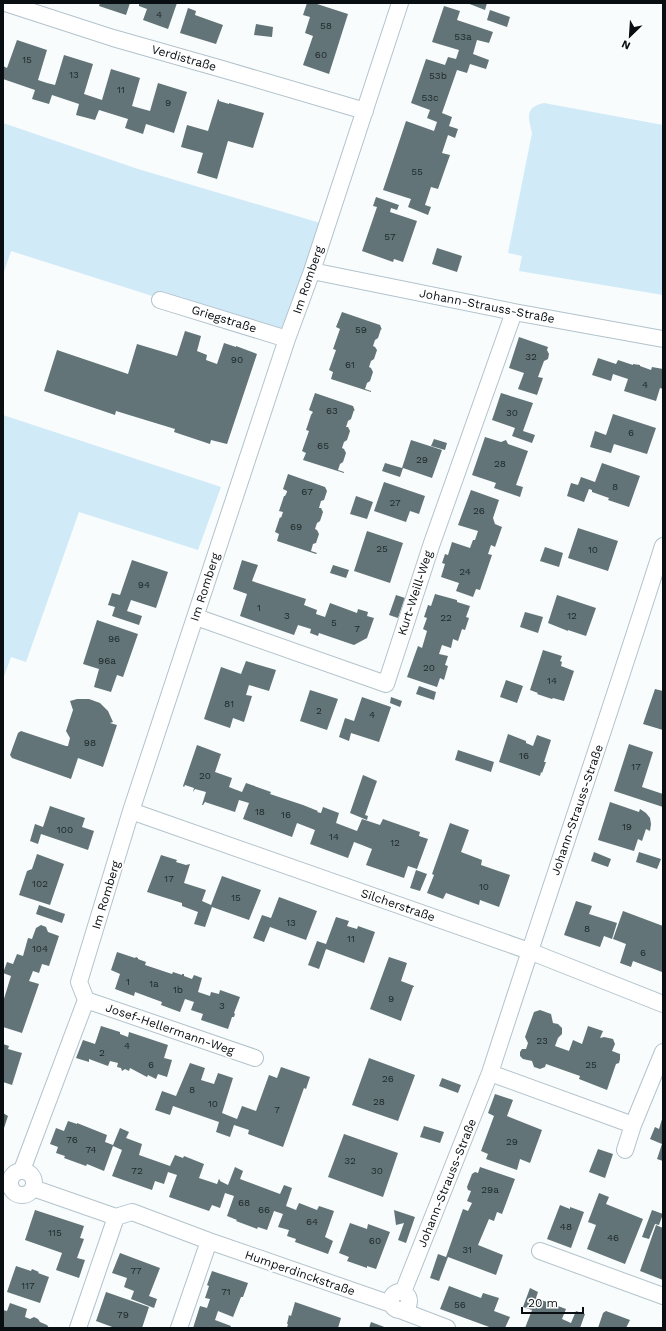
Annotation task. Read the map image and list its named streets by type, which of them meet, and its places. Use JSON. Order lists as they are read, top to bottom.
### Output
{
  "streets": {
    "street": [
      "Verdistraße",
      "Im Romberg",
      "Johann-Strauss-Straße",
      "Griegstraße",
      "Kurt-Weill-Weg",
      "Silcherstraße",
      "Josef-Hellermann-Weg",
      "Humperdinckstraße"
    ]
  },
  "crossings": [
    ["Verdistraße", "Im Romberg"],
    ["Im Romberg", "Johann-Strauss-Straße"],
    ["Im Romberg", "Griegstraße"],
    ["Im Romberg", "Kurt-Weill-Weg"],
    ["Im Romberg", "Silcherstraße"],
    ["Im Romberg", "Josef-Hellermann-Weg"],
    ["Johann-Strauss-Straße", "Kurt-Weill-Weg"],
    ["Johann-Strauss-Straße", "Silcherstraße"],
    ["Johann-Strauss-Straße", "Humperdinckstraße"]
  ],
  "house_numbers": [
    "4",
    "58",
    "53a",
    "60",
    "15",
    "13",
    "53b",
    "11",
    "53c",
    "9",
    "55",
    "57",
    "59",
    "32",
    "90",
    "61",
    "4",
    "63",
    "30",
    "6",
    "65",
    "29",
    "28",
    "8",
    "67",
    "27",
    "26",
    "69",
    "25",
    "10",
    "24",
    "94",
    "1",
    "3",
    "12",
    "22",
    "5",
    "7",
    "96",
    "96a",
    "20",
    "14",
    "81",
    "2",
    "4",
    "98",
    "16",
    "17",
    "20",
    "18",
    "16",
    "19",
    "100",
    "14",
    "12",
    "17",
    "102",
    "10",
    "15",
    "13",
    "8",
    "11",
    "104",
    "6",
    "1",
    "1a",
    "1b",
    "9",
    "3",
    "23",
    "4",
    "2",
    "6",
    "25",
    "26",
    "8",
    "28",
    "10",
    "7",
    "76",
    "29",
    "74",
    "32",
    "72",
    "30",
    "29a",
    "68",
    "66",
    "64",
    "48",
    "115",
    "46",
    "60",
    "31",
    "77",
    "117",
    "71",
    "56",
    "79"
  ],
  "scale_bar": "20 m",
  "north": "bottom left"
}
